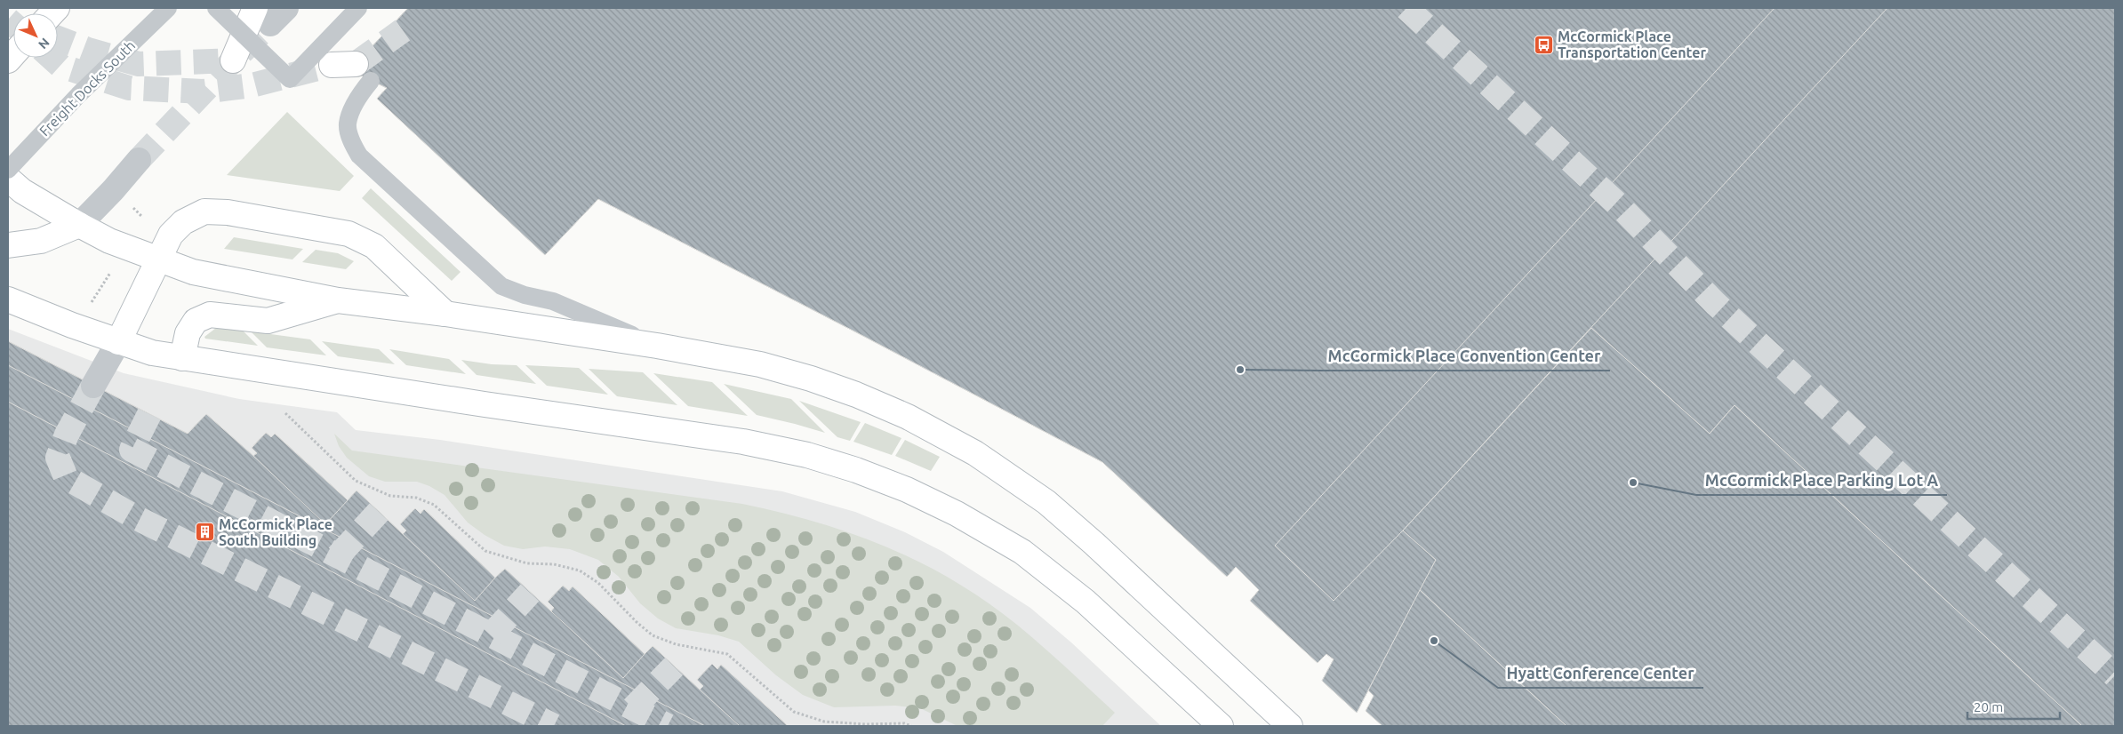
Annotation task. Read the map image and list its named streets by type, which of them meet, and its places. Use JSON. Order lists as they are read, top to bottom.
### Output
{
  "streets": {
    "lane": ["Freight Docks South"]
  },
  "places": {
    "bus stop": ["McCormick Place Transportation Center"],
    "other": ["McCormick Place Convention Center", "McCormick Place Parking Lot A", "Hyatt Conference Center"],
    "building": ["McCormick Place South Building"]
  },
  "scale_bar": "20 m",
  "north": "bottom right"
}
